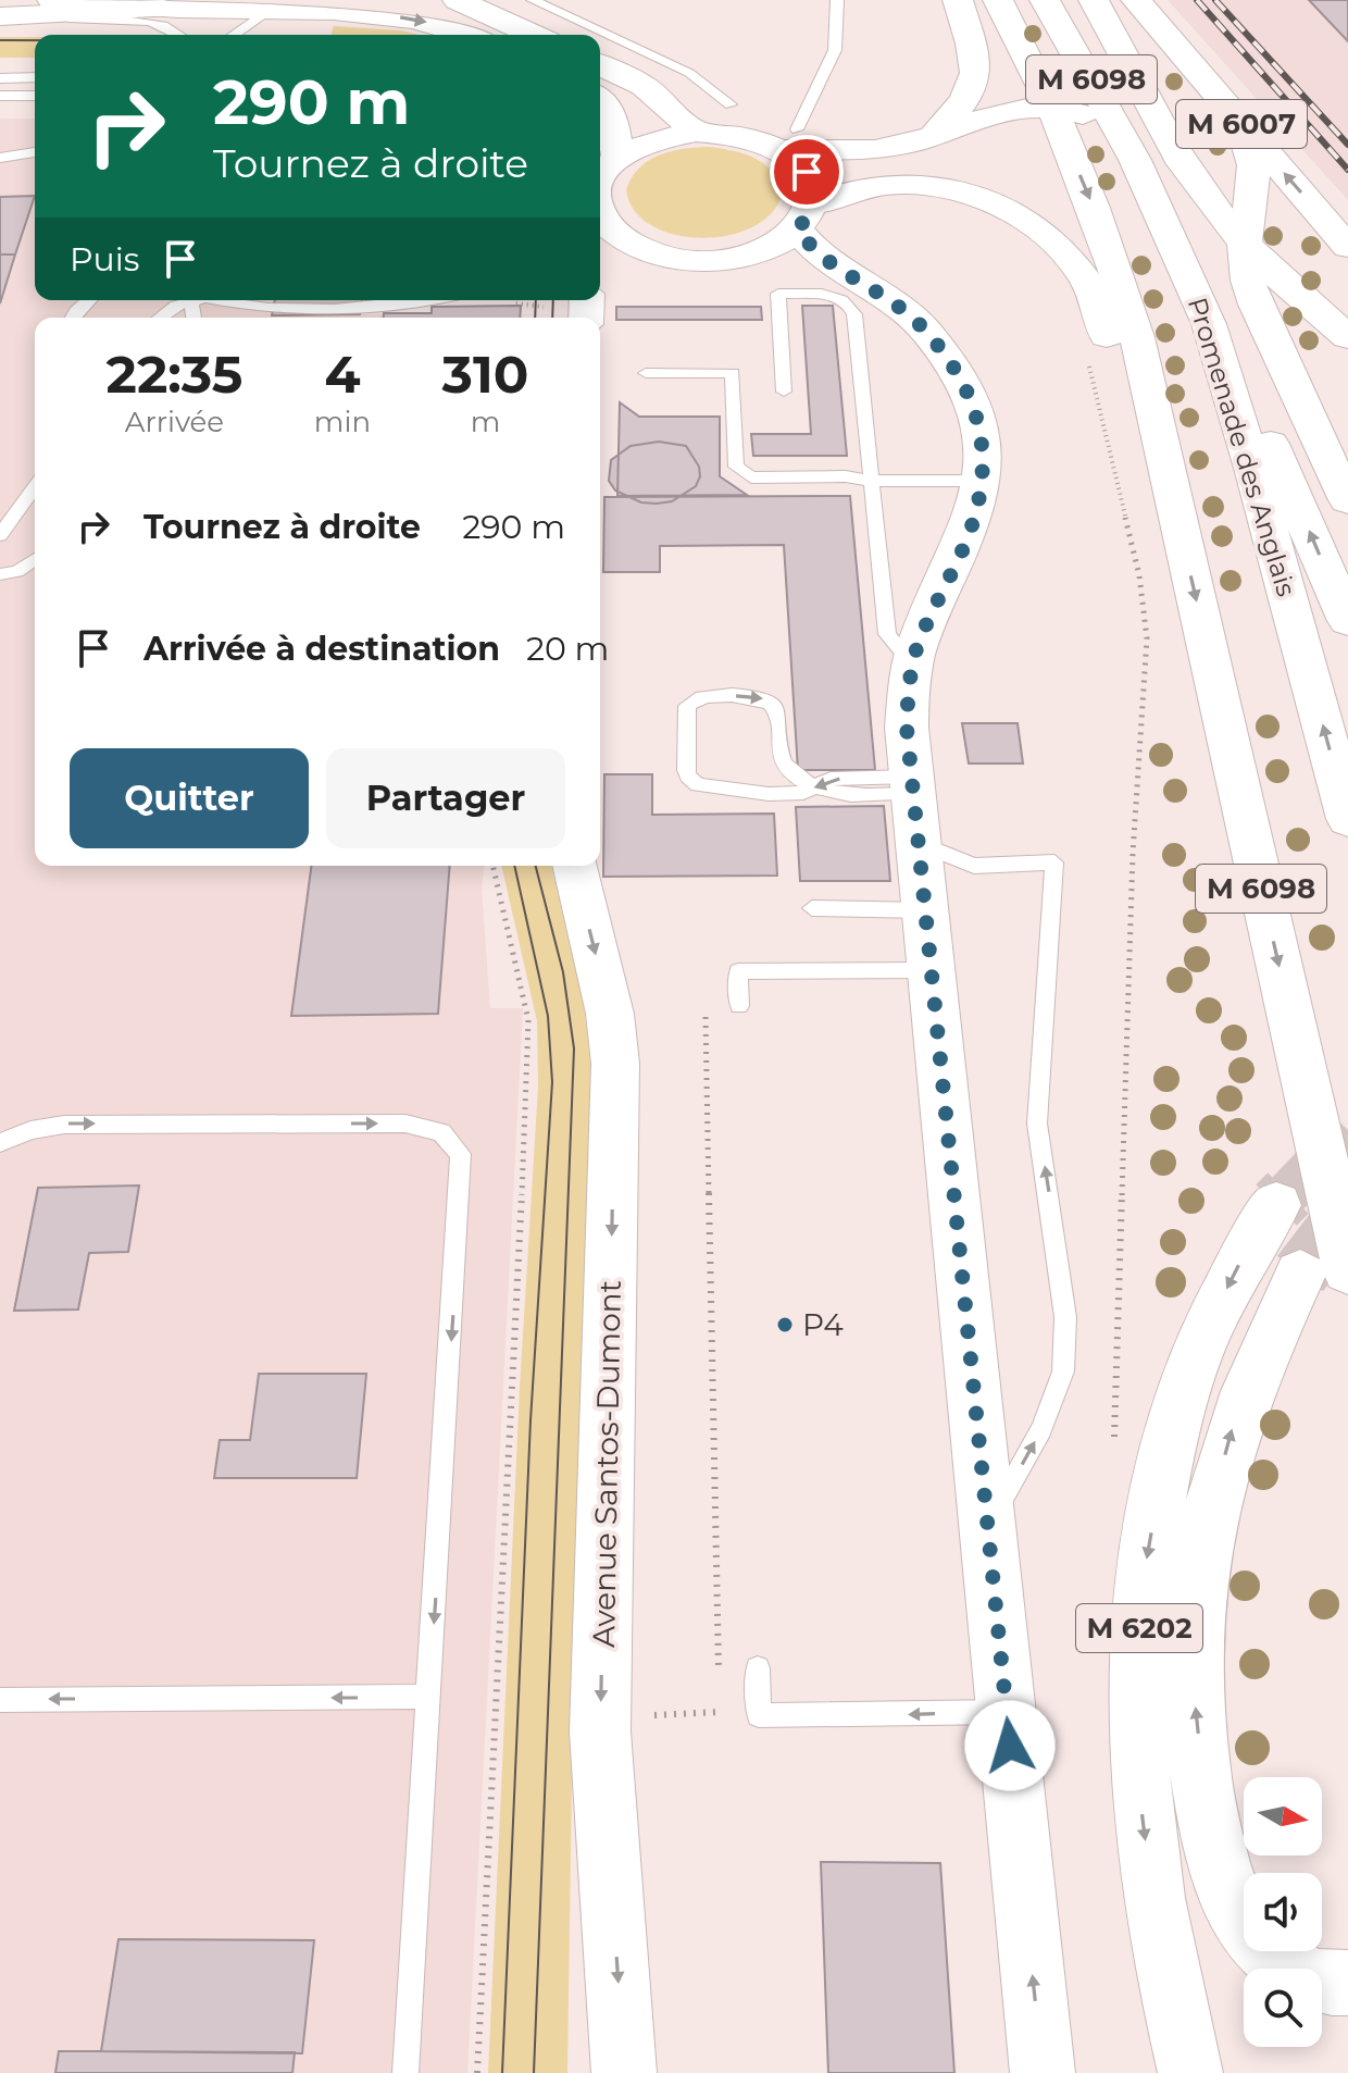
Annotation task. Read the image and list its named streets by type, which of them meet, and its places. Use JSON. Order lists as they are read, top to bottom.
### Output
{
  "streets": {
    "main road": [
      "M 6098",
      "M 6007",
      "Promenade des Anglais",
      "Avenue Santos-Dumont",
      "M 6202"
    ]
  },
  "crossings": [
    ["M 6098", "M 6202"]
  ],
  "places": ["P4"],
  "north": "right",
  "page": {
    "turn": ["290 m", "Tournez à droite"],
    "then": "Puis",
    "eta": [
      "22:35",
      "Arrivée",
      "4",
      "min",
      "310",
      "m"
    ],
    "list": [
      {
        "name": "Tournez à droite",
        "value": "290 m"
      },
      {
        "name": "Arrivée à destination",
        "value": "20 m"
      }
    ],
    "buttons": ["Quitter", "Partager"]
  }
}
